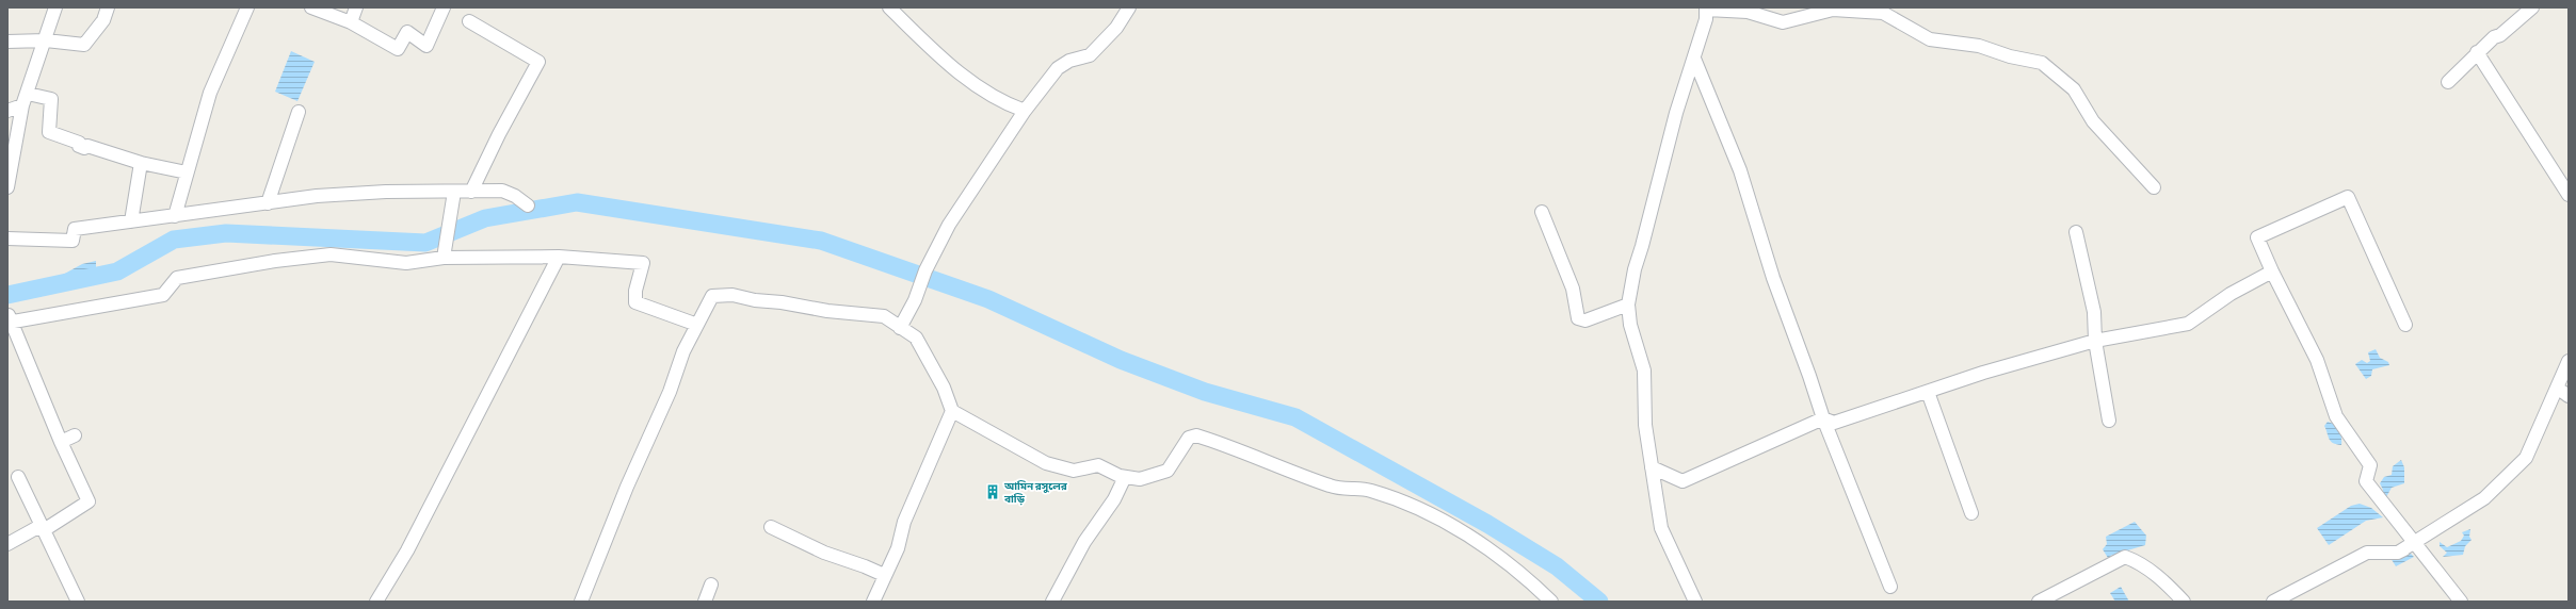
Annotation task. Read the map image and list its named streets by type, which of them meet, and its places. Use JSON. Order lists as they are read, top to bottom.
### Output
{
  "places": {
    "building": ["আমিন রসুলের বাড়ি"]
  }
}
